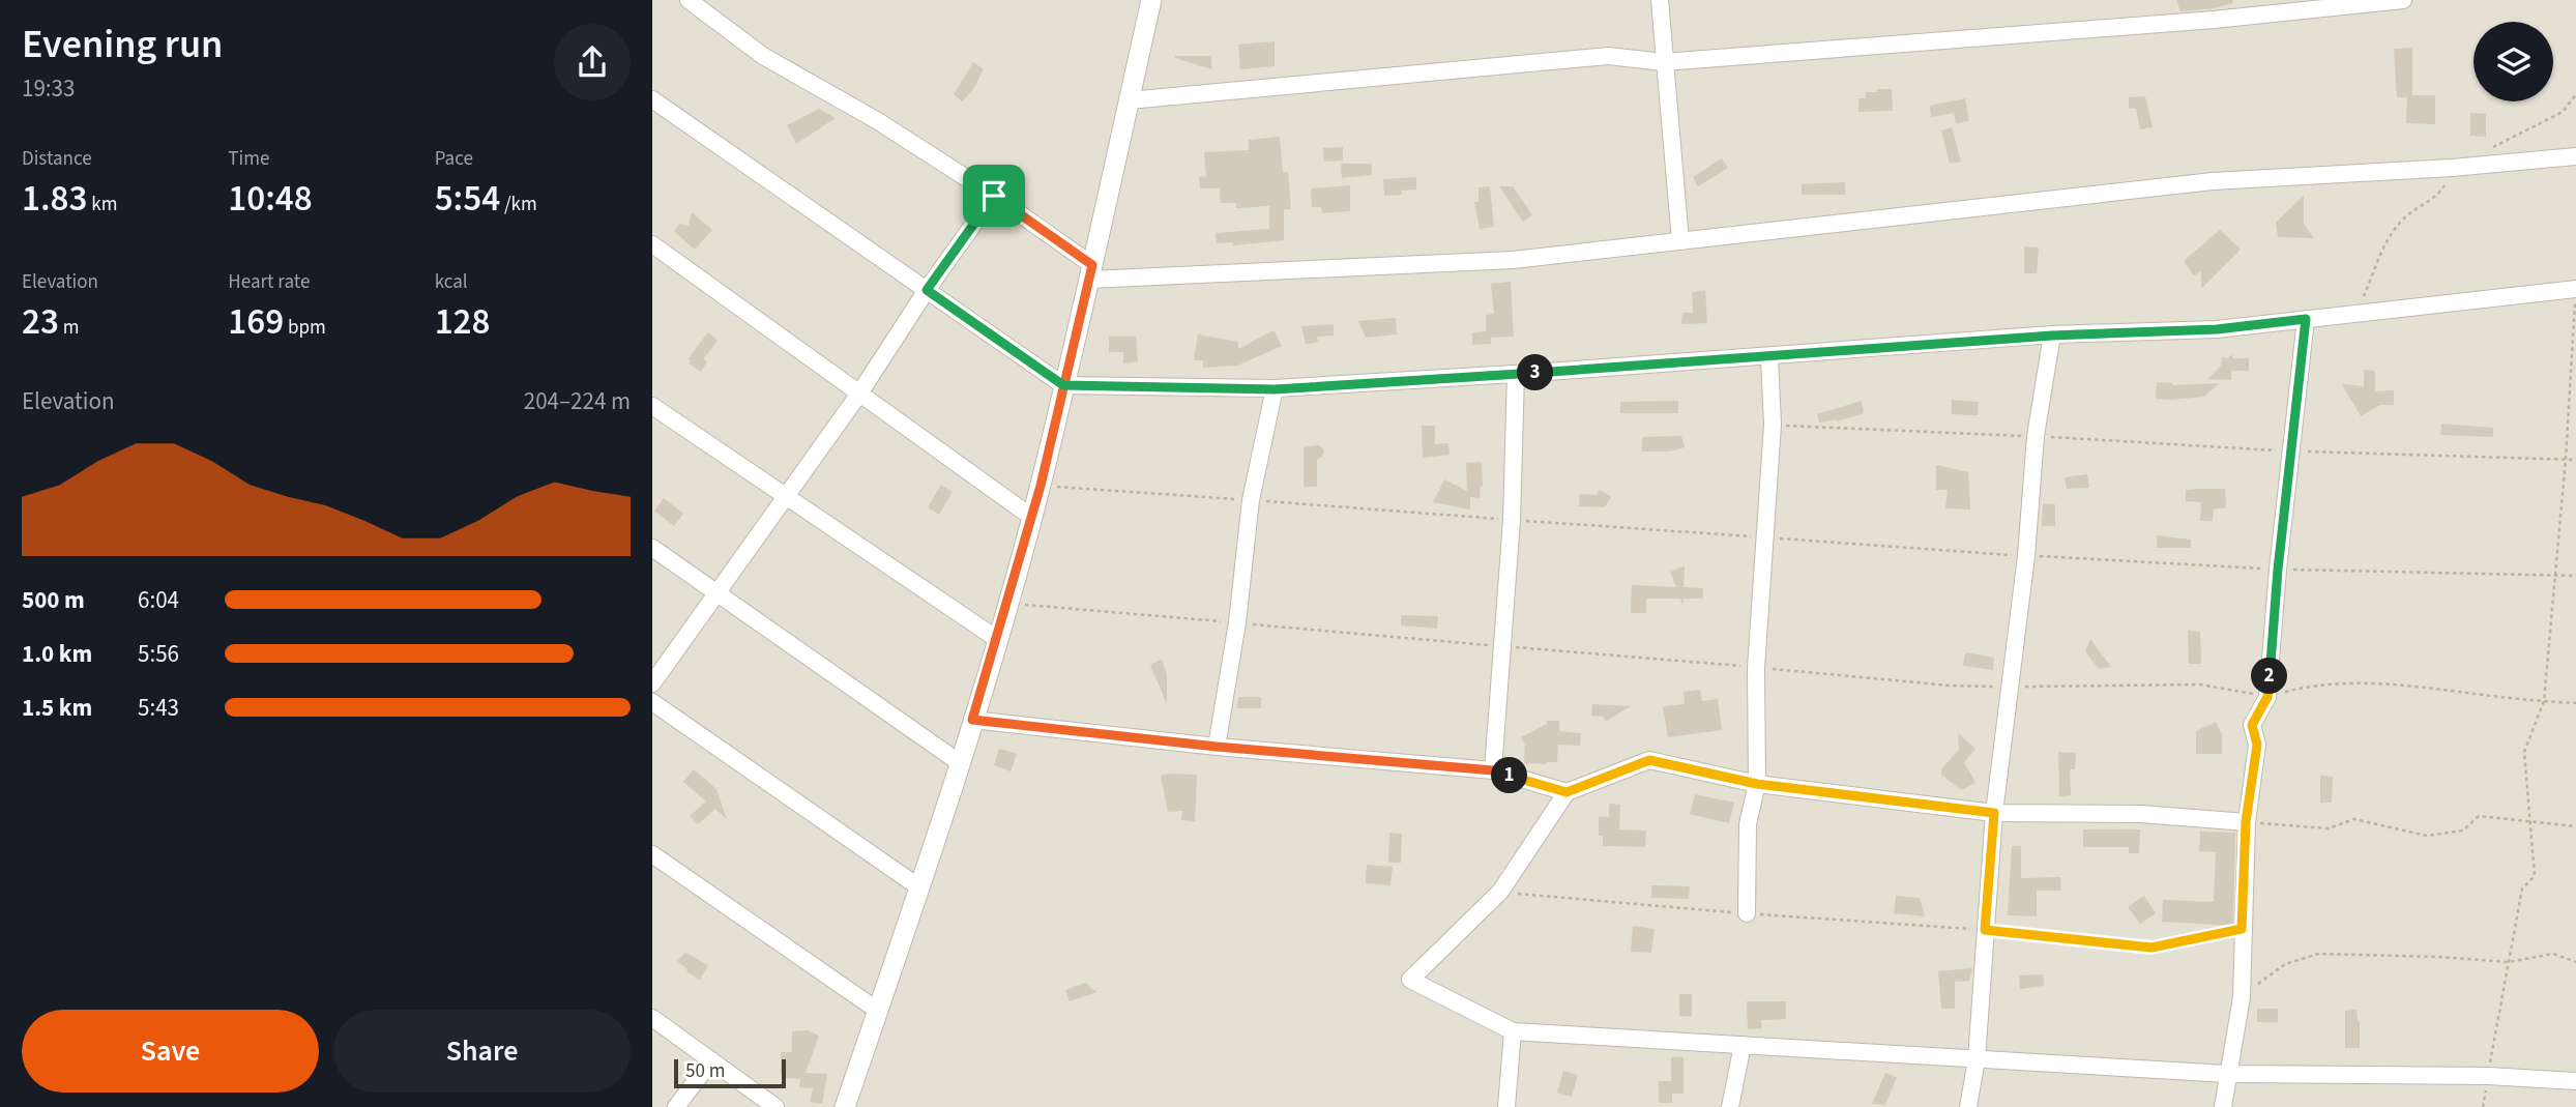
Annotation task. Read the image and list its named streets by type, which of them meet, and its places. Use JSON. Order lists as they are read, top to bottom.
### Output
{
  "scale_bar": "50 m",
  "page": {
    "heading": ["Evening run", "19:33"],
    "stats": [
      ["Distance", "1.83 km"],
      ["Time", "10:48"],
      ["Pace", "5:54 /km"],
      ["Elevation", "23 m"],
      ["Heart rate", "169 bpm"],
      ["kcal", "128"]
    ],
    "pins": ["3", "2", "1"],
    "chart": ["Elevation", "204–224 m"],
    "list": [
      {
        "name": "500 m",
        "note": "6:04"
      },
      {
        "name": "1.0 km",
        "note": "5:56"
      },
      {
        "name": "1.5 km",
        "note": "5:43"
      }
    ],
    "buttons": ["Save", "Share"],
    "scale": "50 m"
  }
}
